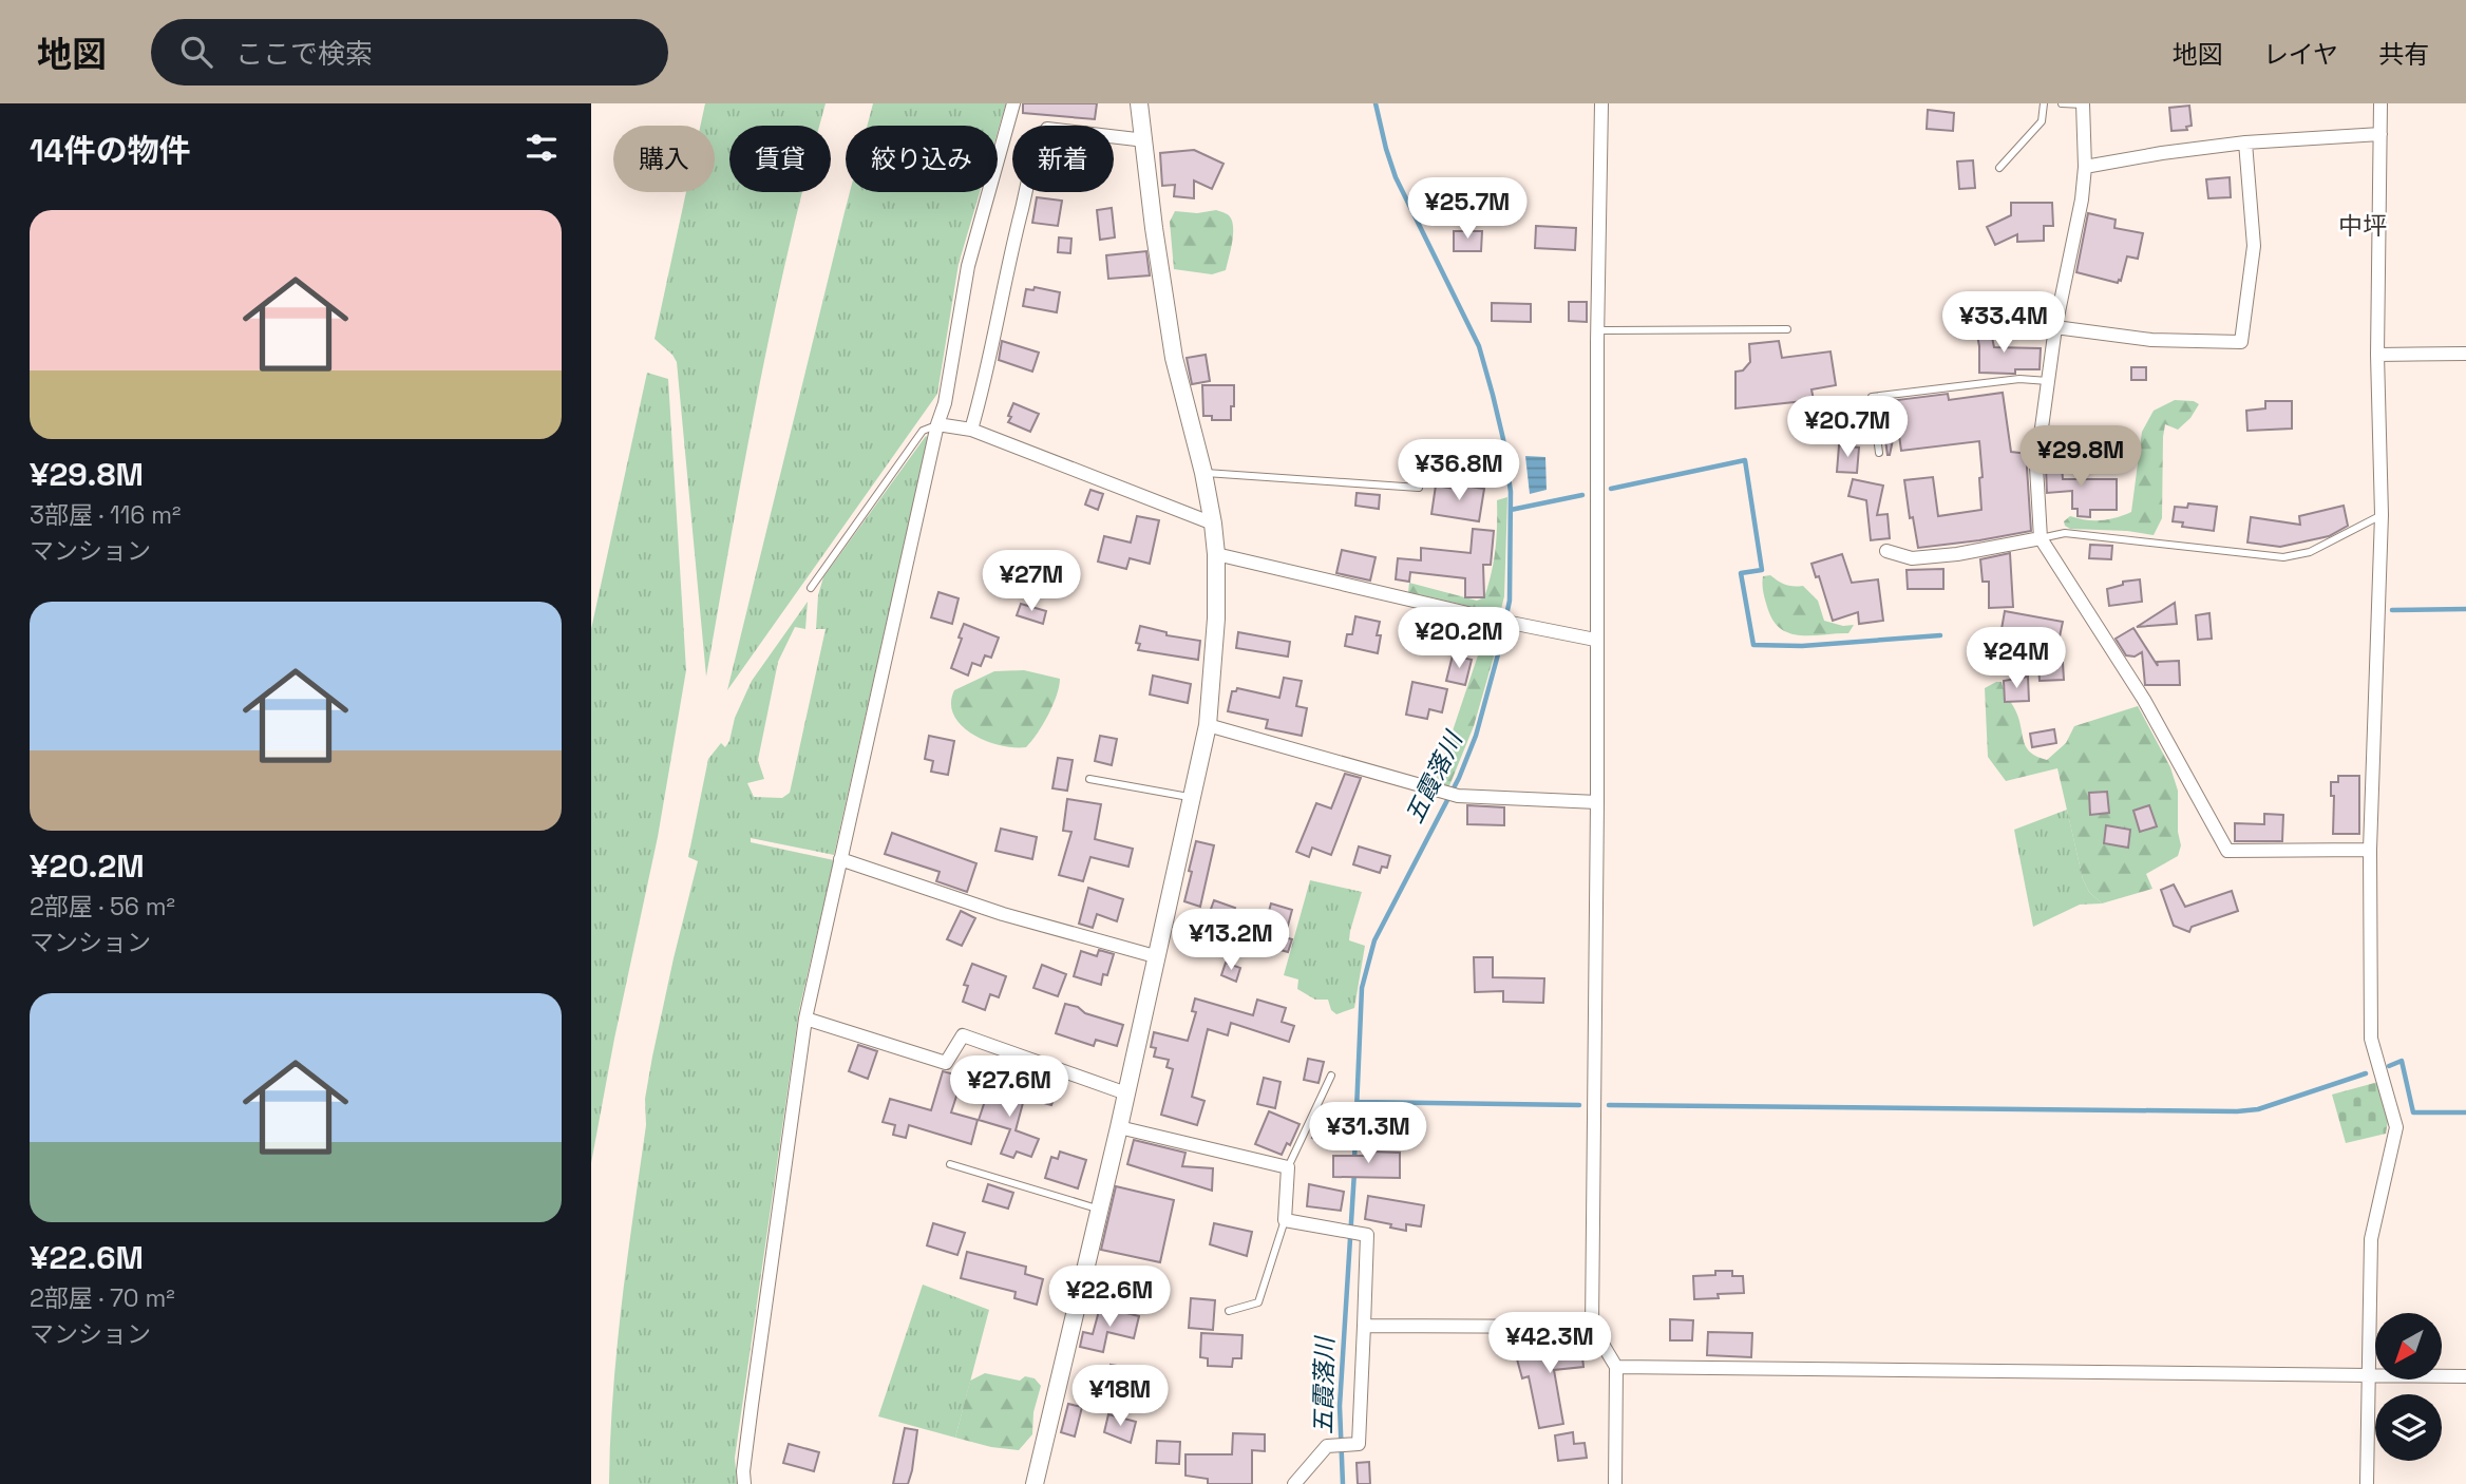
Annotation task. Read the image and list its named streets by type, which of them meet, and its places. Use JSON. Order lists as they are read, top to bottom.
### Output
{
  "districts": ["中坪"],
  "water": ["五霞落川"],
  "north": "bottom left",
  "page": {
    "header": "地図",
    "search": "ここで検索",
    "nav": ["地図", "レイヤ", "共有"],
    "heading": "14件の物件",
    "chip": [
      "購入",
      "賃貸",
      "絞り込み",
      "新着"
    ],
    "price": [
      "¥25.7M",
      "¥33.4M",
      "¥20.7M",
      "¥29.8M",
      "¥36.8M",
      "¥27M",
      "¥20.2M",
      "¥24M",
      "¥13.2M",
      "¥27.6M",
      "¥31.3M",
      "¥22.6M",
      "¥42.3M",
      "¥18M"
    ],
    "list": [
      {
        "name": "¥29.8M",
        "note": "3部屋 · 116 m² · マンション"
      },
      {
        "name": "¥20.2M",
        "note": "2部屋 · 56 m² · マンション"
      },
      {
        "name": "¥22.6M",
        "note": "2部屋 · 70 m² · マンション"
      }
    ]
  }
}
